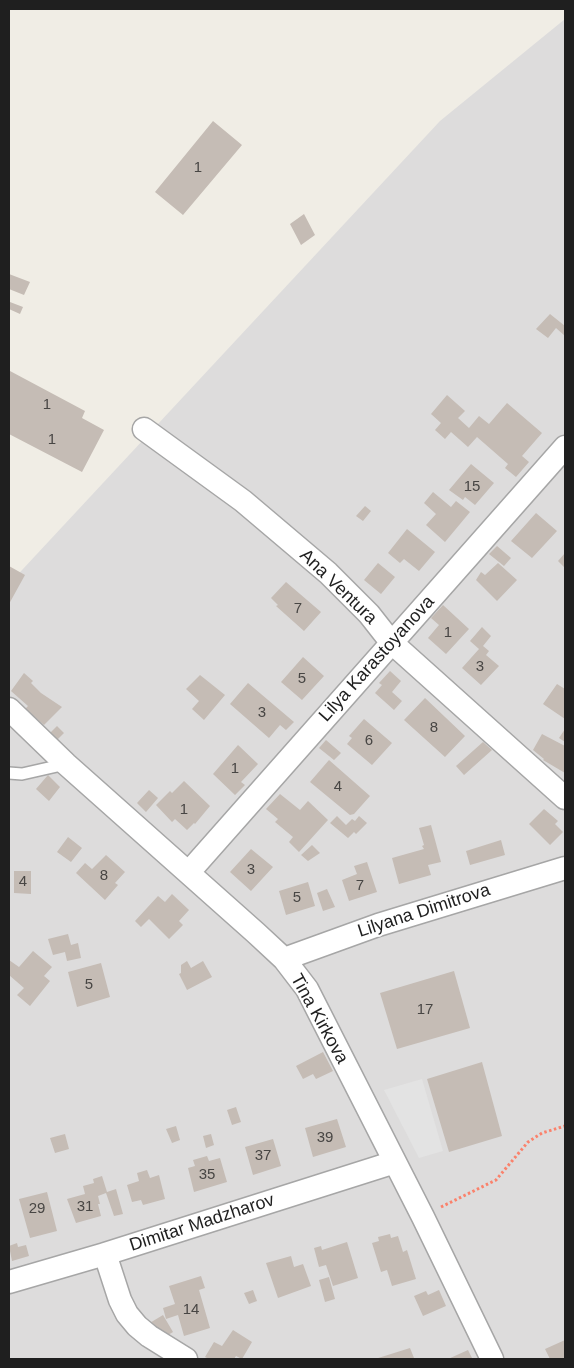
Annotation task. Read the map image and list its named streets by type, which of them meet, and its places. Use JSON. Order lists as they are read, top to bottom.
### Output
{
  "streets": {
    "street": [
      "Ana Ventura",
      "Lilya Karastoyanova",
      "Lilyana Dimitrova",
      "Tina Kirkova",
      "Dimitar Madzharov"
    ]
  },
  "crossings": [
    ["Ana Ventura", "Lilya Karastoyanova"],
    ["Lilya Karastoyanova", "Tina Kirkova"],
    ["Lilyana Dimitrova", "Tina Kirkova"],
    ["Tina Kirkova", "Dimitar Madzharov"]
  ],
  "house_numbers": [
    "1",
    "1",
    "1",
    "15",
    "7",
    "1",
    "3",
    "5",
    "3",
    "8",
    "6",
    "1",
    "4",
    "1",
    "3",
    "8",
    "4",
    "7",
    "5",
    "5",
    "17",
    "39",
    "37",
    "35",
    "31",
    "29",
    "14"
  ]
}
